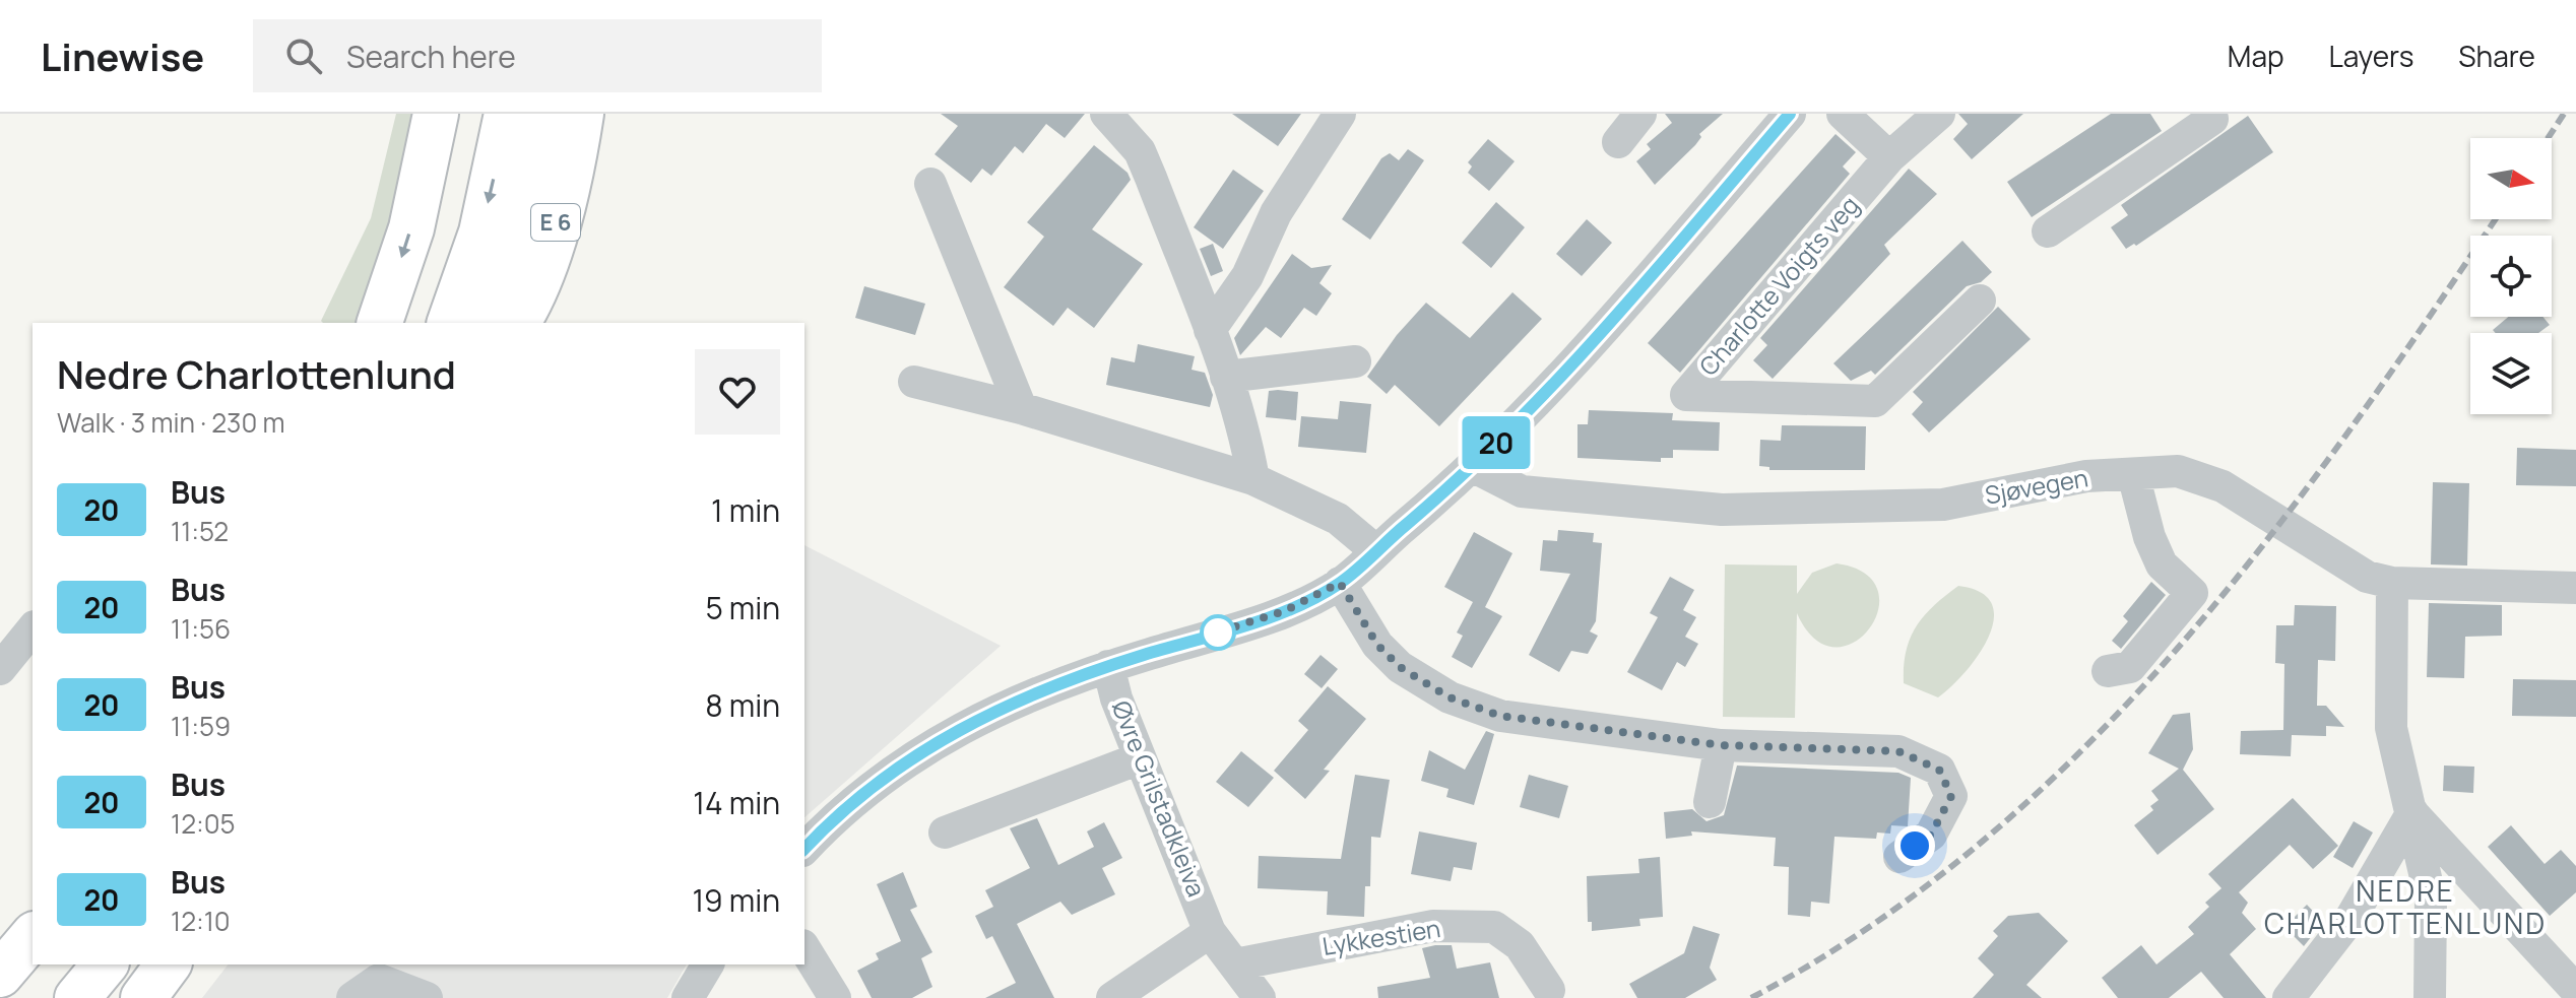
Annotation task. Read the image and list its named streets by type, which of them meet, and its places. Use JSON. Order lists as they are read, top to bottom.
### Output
{
  "streets": {
    "highway": ["E 6"],
    "street": [
      "Charlotte Voigts veg",
      "Sjøvegen",
      "Øvre Grilstadkleiva",
      "Lykkestien"
    ]
  },
  "crossings": [
    ["Øvre Grilstadkleiva", "Lykkestien"]
  ],
  "districts": ["NEDRE CHARLOTTENLUND"],
  "lines": ["bus line 20"],
  "north": "right",
  "page": {
    "header": "Linewise",
    "search": "Search here",
    "nav": ["Map", "Layers", "Share"],
    "on_map": "20",
    "heading": ["Nedre Charlottenlund", "Walk · 3 min · 230 m"],
    "list": [
      {
        "mark": "20",
        "name": "Bus",
        "note": "11:52",
        "value": "1 min"
      },
      {
        "mark": "20",
        "name": "Bus",
        "note": "11:56",
        "value": "5 min"
      },
      {
        "mark": "20",
        "name": "Bus",
        "note": "11:59",
        "value": "8 min"
      },
      {
        "mark": "20",
        "name": "Bus",
        "note": "12:05",
        "value": "14 min"
      },
      {
        "mark": "20",
        "name": "Bus",
        "note": "12:10",
        "value": "19 min"
      }
    ]
  }
}
